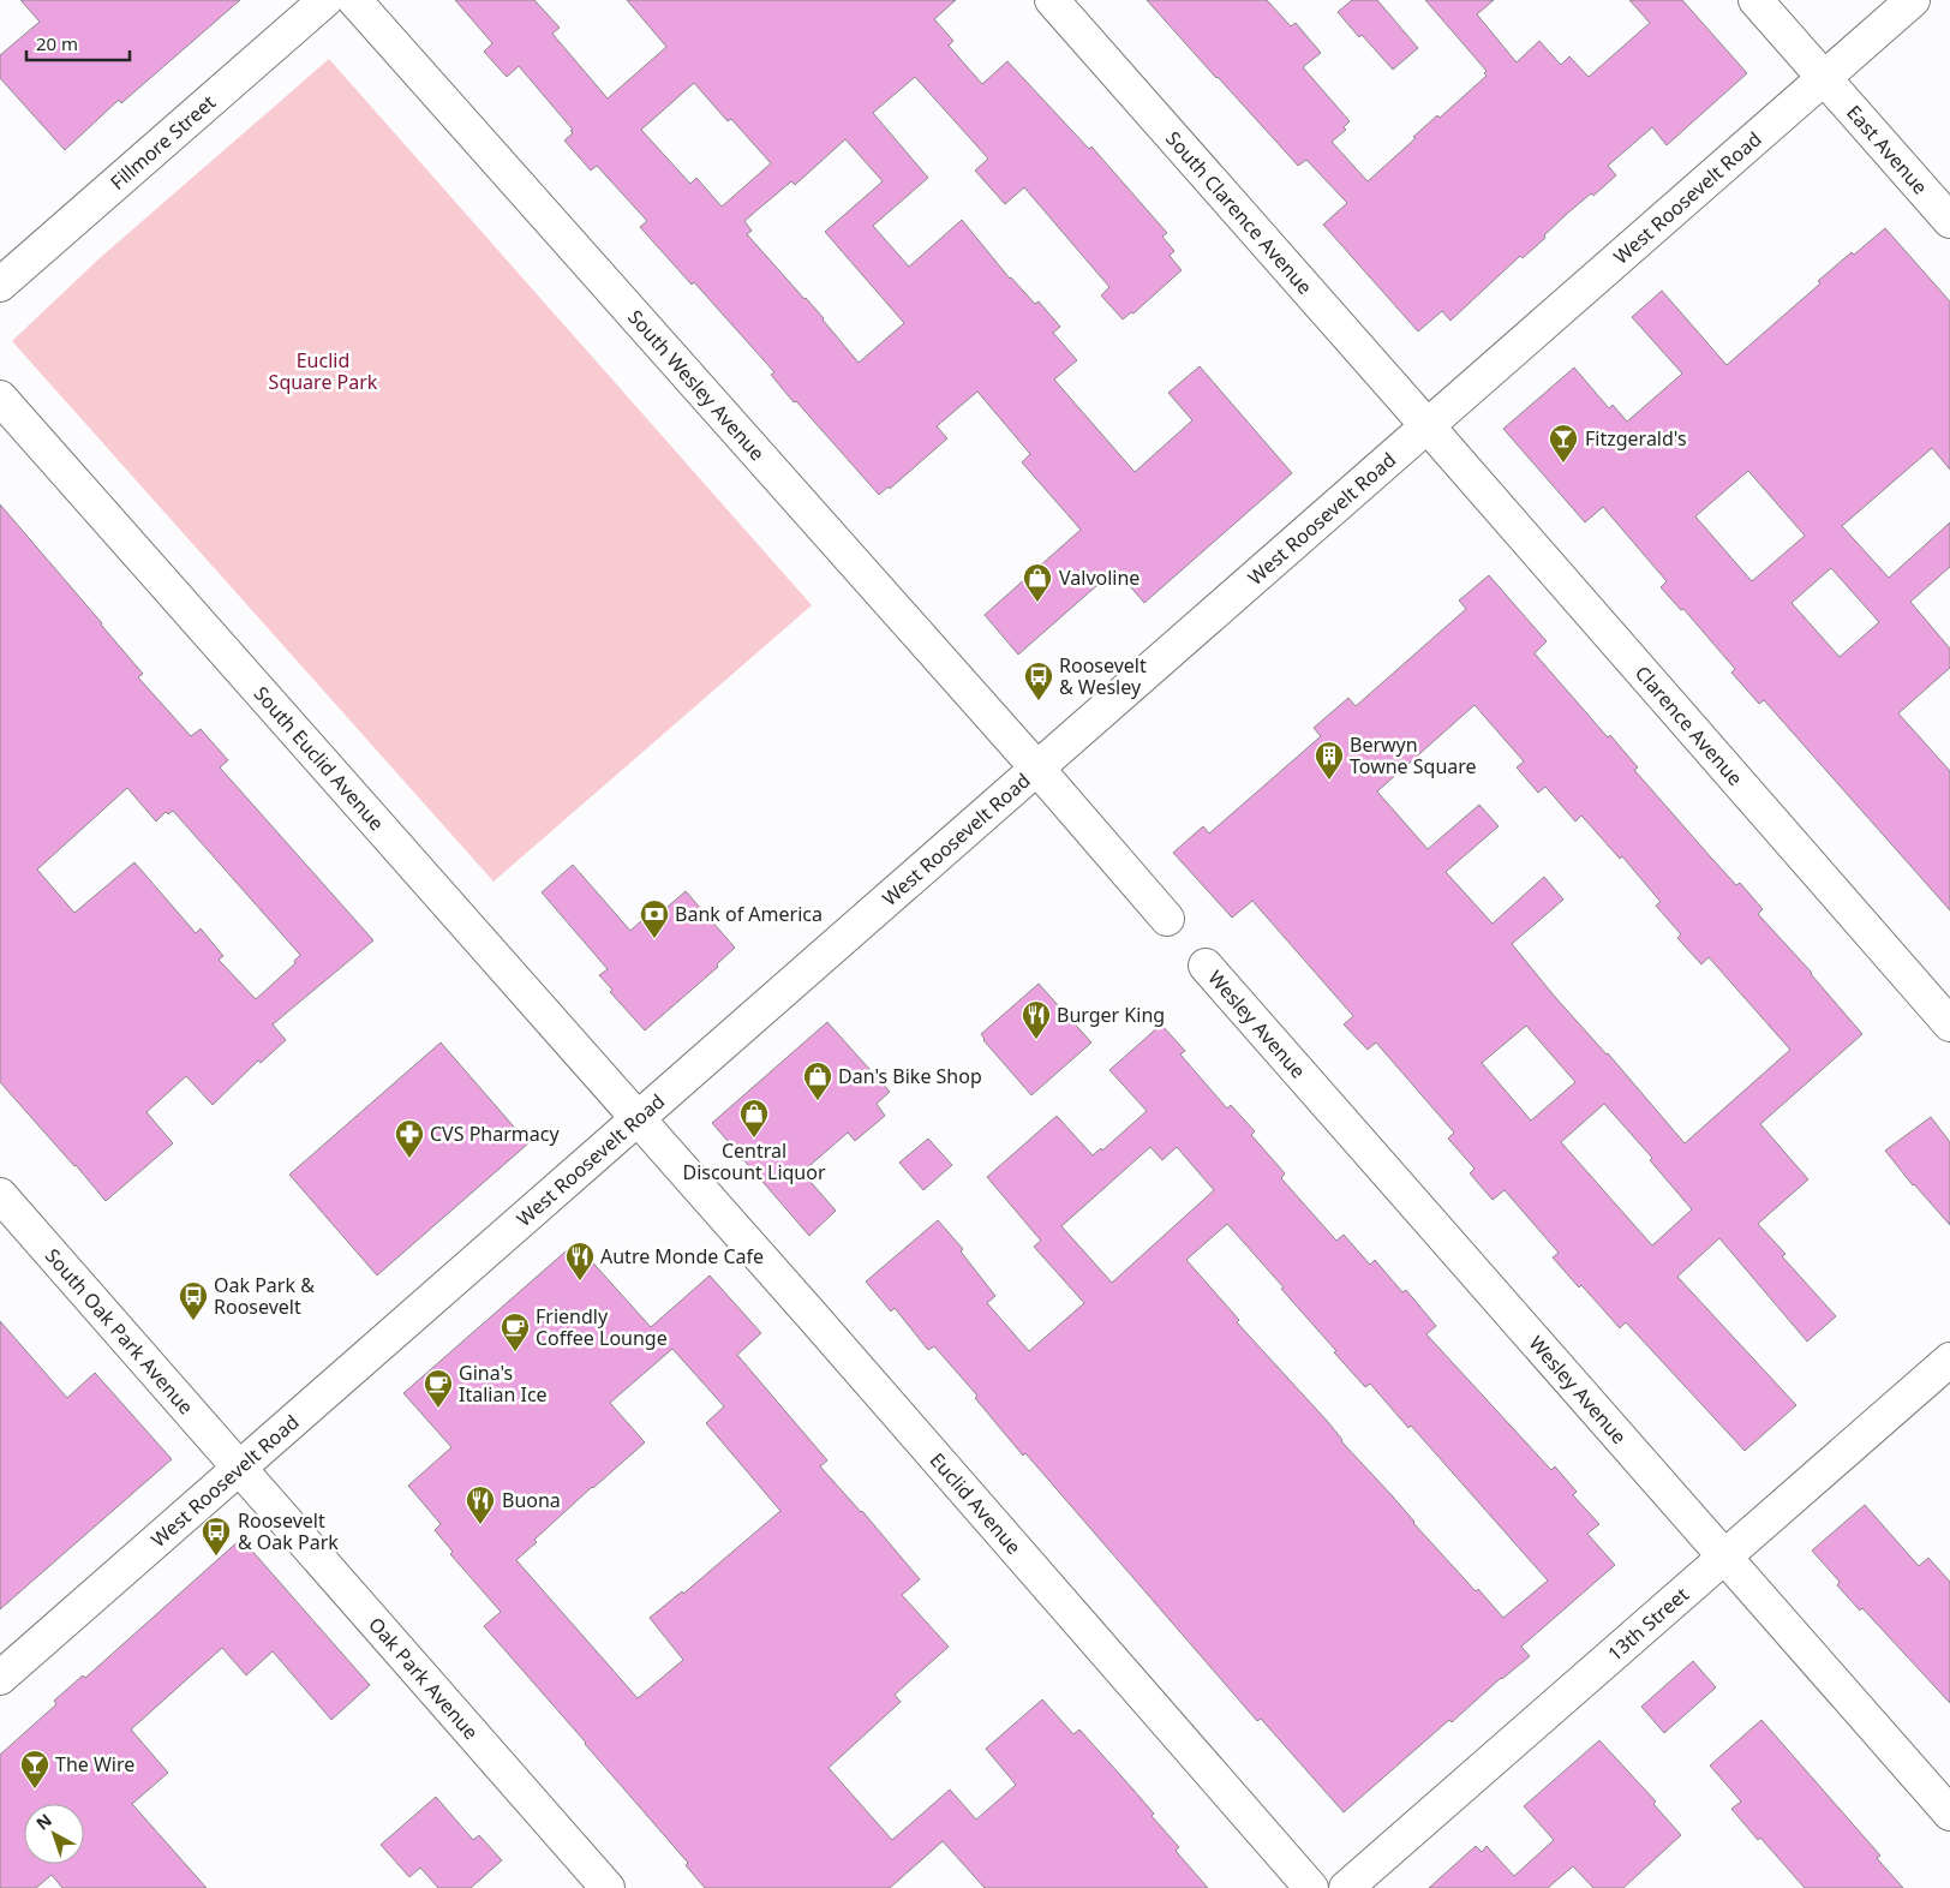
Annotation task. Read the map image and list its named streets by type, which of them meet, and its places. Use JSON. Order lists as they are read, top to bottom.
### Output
{
  "streets": {
    "street": [
      "Fillmore Street",
      "East Avenue",
      "West Roosevelt Road",
      "South Clarence Avenue",
      "South Wesley Avenue",
      "Clarence Avenue",
      "South Euclid Avenue",
      "Wesley Avenue",
      "South Oak Park Avenue",
      "Euclid Avenue",
      "13th Street",
      "Oak Park Avenue"
    ]
  },
  "crossings": [
    ["East Avenue", "West Roosevelt Road"],
    ["West Roosevelt Road", "South Clarence Avenue"],
    ["West Roosevelt Road", "South Wesley Avenue"],
    ["West Roosevelt Road", "Clarence Avenue"],
    ["West Roosevelt Road", "South Euclid Avenue"],
    ["West Roosevelt Road", "South Oak Park Avenue"],
    ["West Roosevelt Road", "Euclid Avenue"],
    ["West Roosevelt Road", "Oak Park Avenue"],
    ["South Clarence Avenue", "Clarence Avenue"],
    ["South Euclid Avenue", "Euclid Avenue"],
    ["Wesley Avenue", "13th Street"],
    ["South Oak Park Avenue", "Oak Park Avenue"]
  ],
  "parks": ["Euclid Square Park"],
  "places": {
    "bar": ["Fitzgerald's", "The Wire"],
    "shop": ["Valvoline", "Dan's Bike Shop", "Central Discount Liquor"],
    "bus stop": ["Roosevelt & Wesley", "Oak Park & Roosevelt", "Roosevelt & Oak Park"],
    "building": ["Berwyn Towne Square"],
    "bank": ["Bank of America"],
    "restaurant": ["Burger King", "Autre Monde Cafe", "Buona"],
    "pharmacy": ["CVS Pharmacy"],
    "cafe": ["Friendly Coffee Lounge", "Gina's Italian Ice"]
  },
  "scale_bar": "20 m",
  "north": "top left"
}
